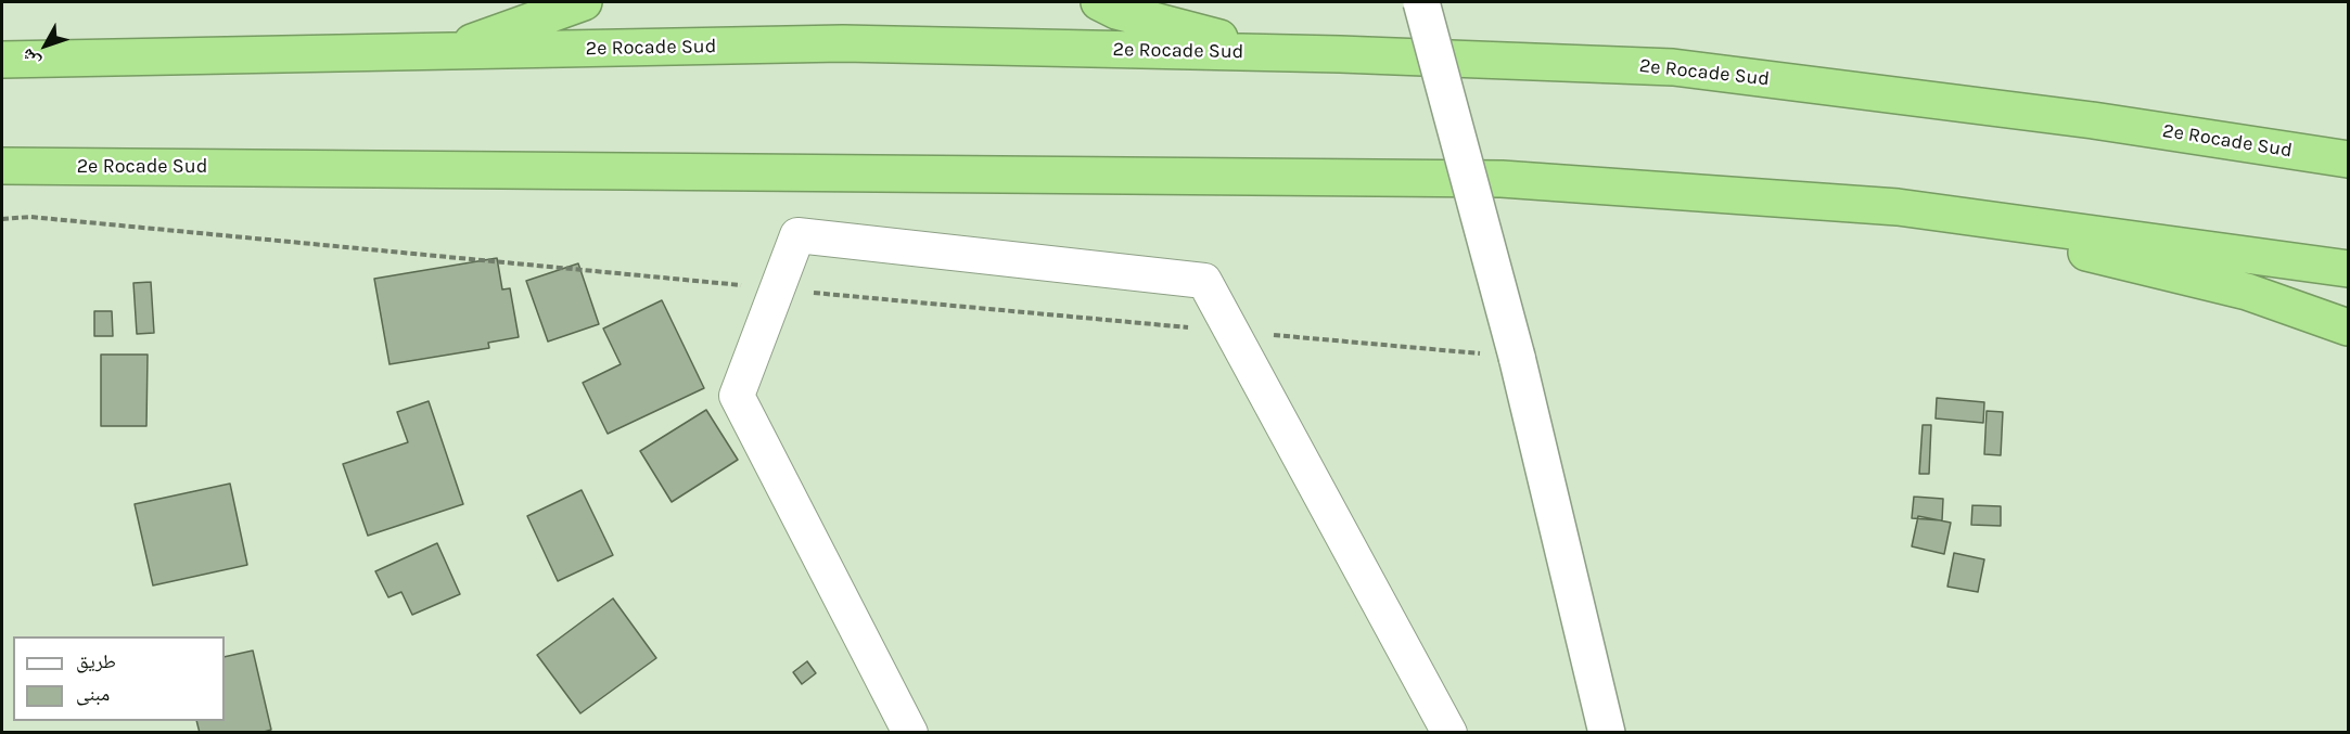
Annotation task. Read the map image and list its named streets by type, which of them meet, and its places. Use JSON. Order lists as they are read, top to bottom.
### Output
{
  "streets": {
    "highway": ["2e Rocade Sud"]
  },
  "legend": ["طريق", "مبنى"],
  "north": "bottom left"
}
